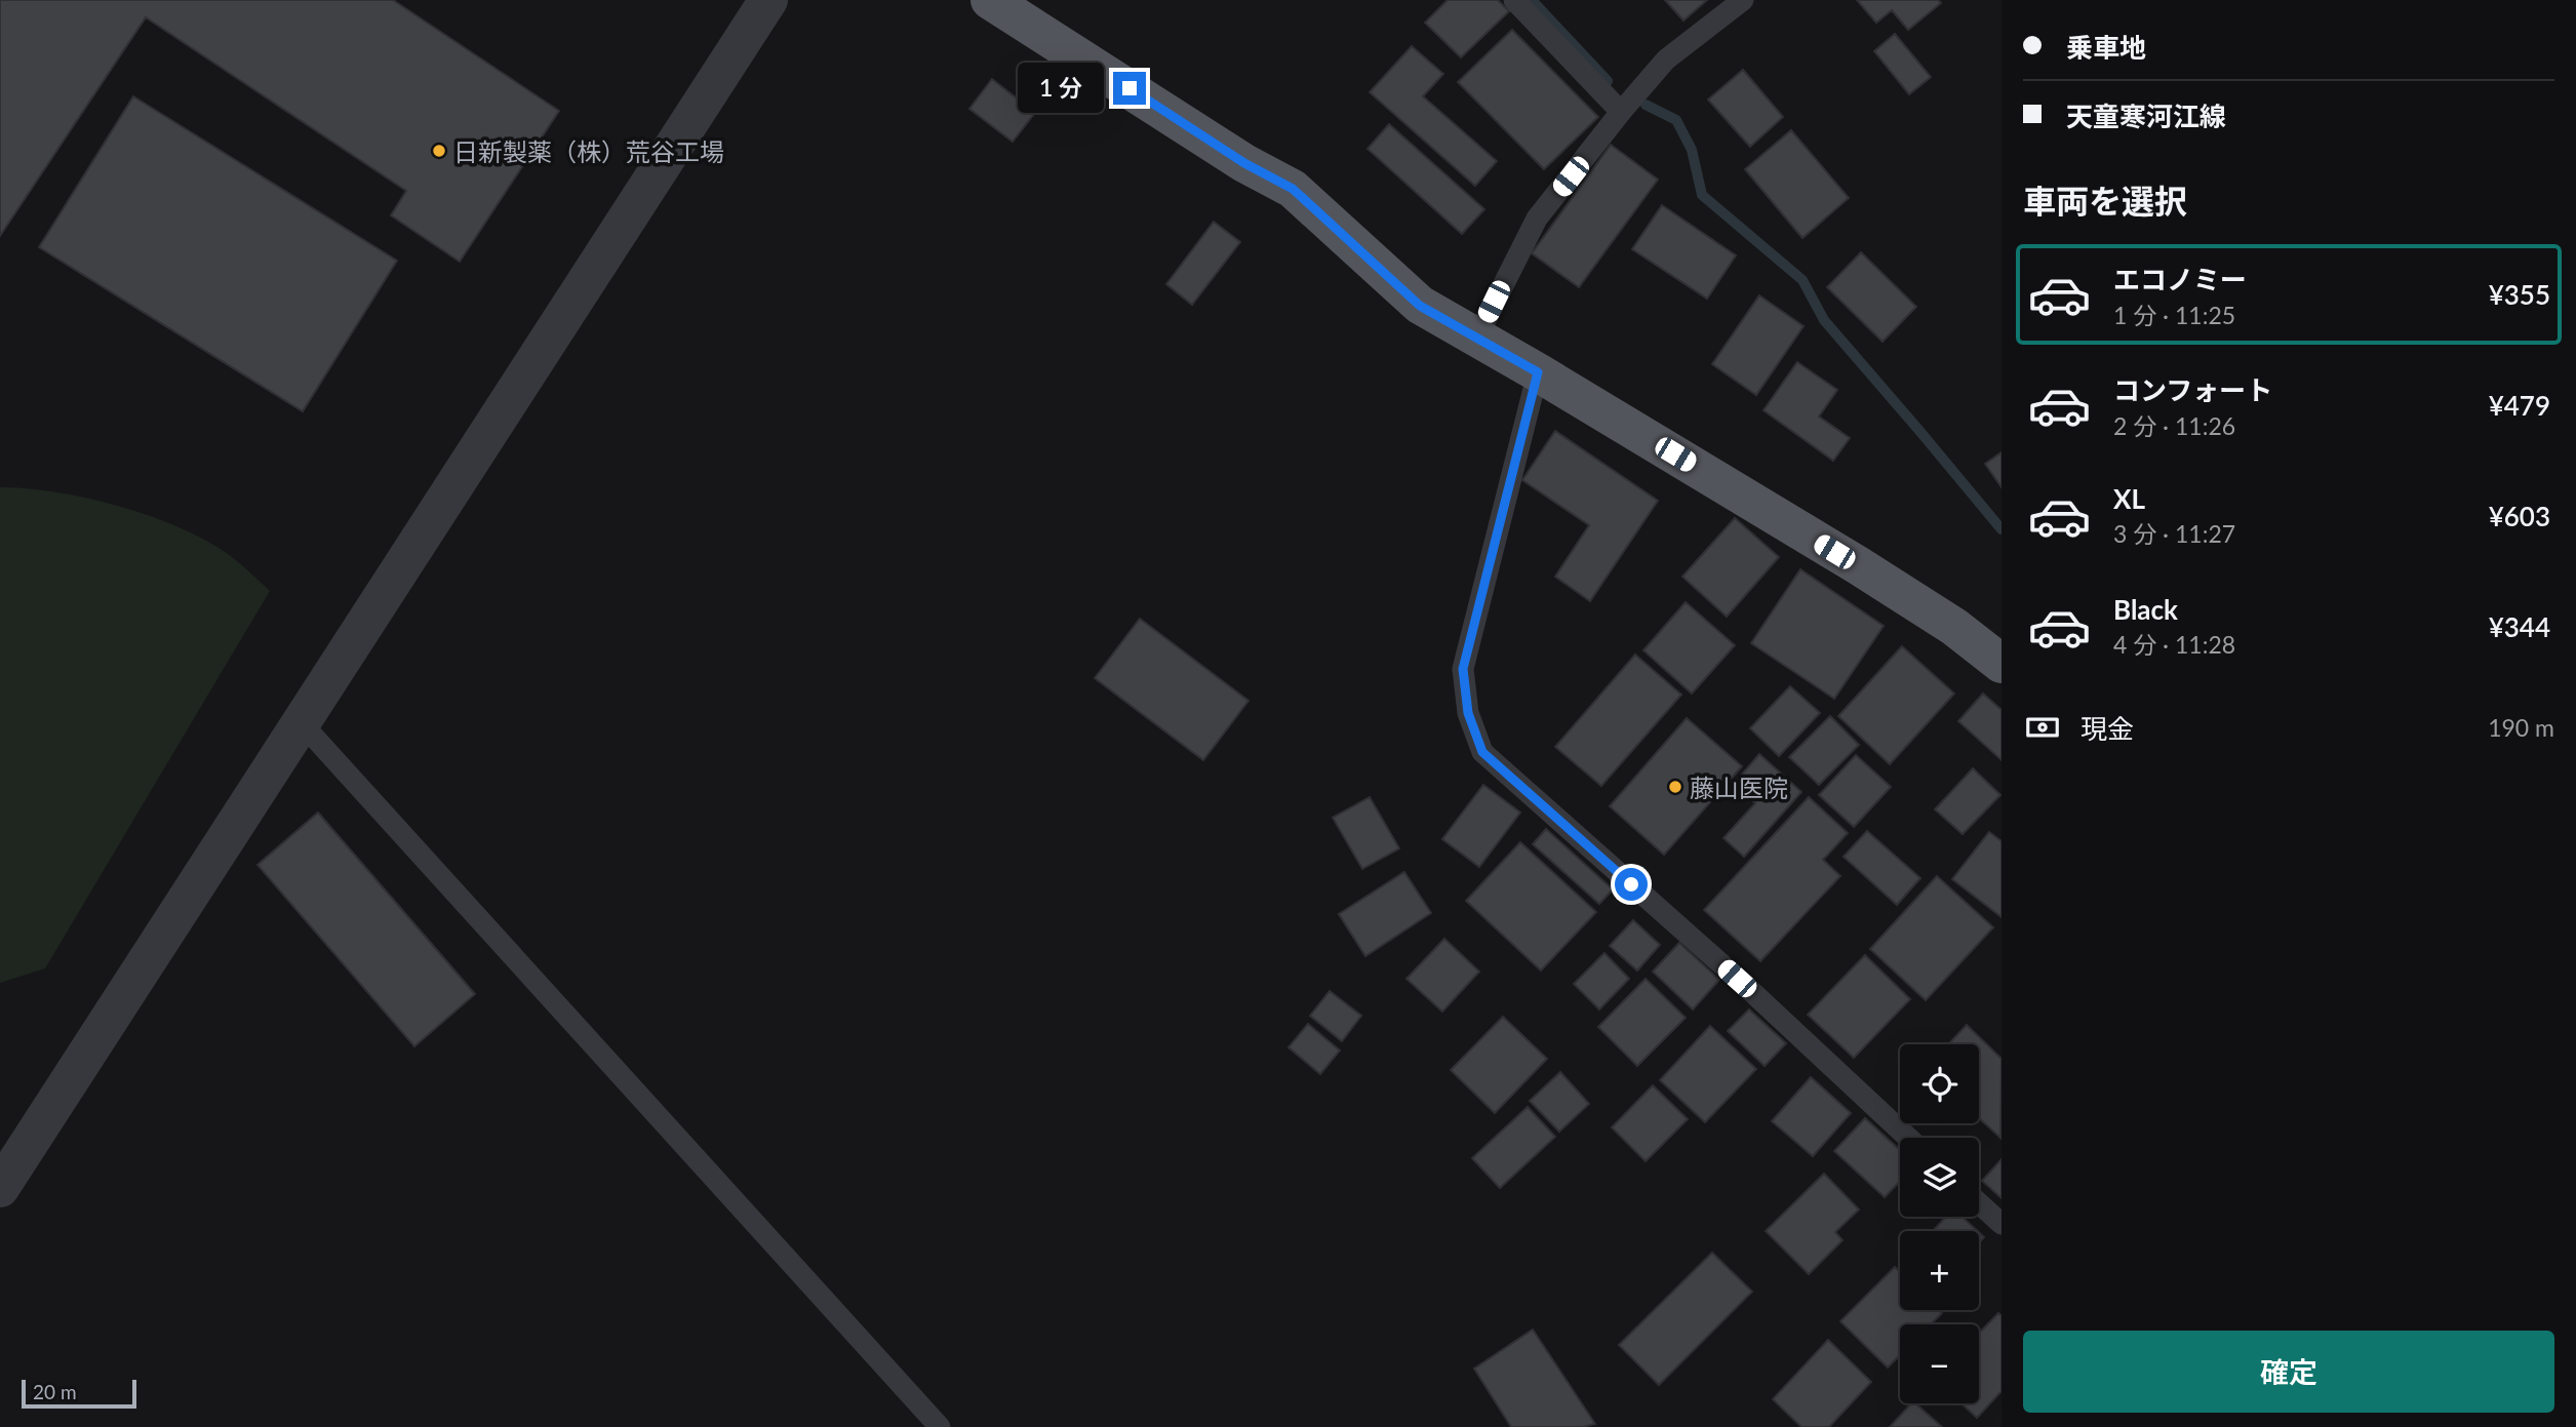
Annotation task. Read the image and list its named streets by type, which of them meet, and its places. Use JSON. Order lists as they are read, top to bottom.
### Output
{
  "places": ["日新製薬（株）荒谷工場", "藤山医院"],
  "scale_bar": "20 m",
  "page": {
    "banner": ["乗車地", "天童寒河江線"],
    "bubble": "1 分",
    "heading": "車両を選択",
    "list": [
      {
        "name": "エコノミー",
        "note": "1 分 · 11:25",
        "value": "¥355"
      },
      {
        "name": "コンフォート",
        "note": "2 分 · 11:26",
        "value": "¥479"
      },
      {
        "name": "XL",
        "note": "3 分 · 11:27",
        "value": "¥603"
      },
      {
        "name": "Black",
        "note": "4 分 · 11:28",
        "value": "¥344"
      }
    ],
    "pay": ["現金", "190 m"],
    "map_buttons": ["+", "−"],
    "buttons": "確定",
    "scale": "20 m"
  }
}
